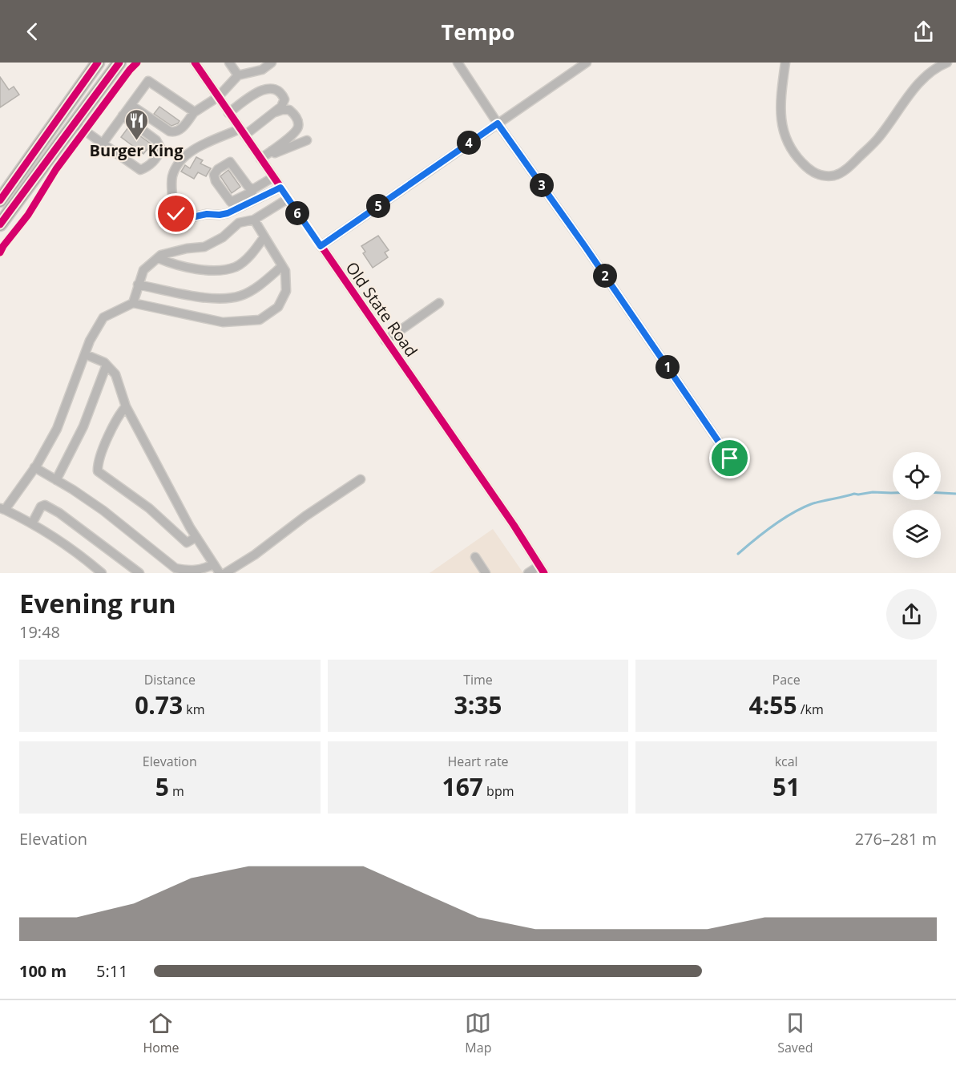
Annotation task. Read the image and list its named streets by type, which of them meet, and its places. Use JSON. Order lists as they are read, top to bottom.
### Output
{
  "streets": {
    "street": ["Old State Road"]
  },
  "places": {
    "restaurant": ["Burger King"]
  },
  "page": {
    "header": "Tempo",
    "pins": [
      "4",
      "3",
      "5",
      "6",
      "2",
      "1"
    ],
    "heading": ["Evening run", "19:48"],
    "stats": [
      ["Distance", "0.73 km"],
      ["Time", "3:35"],
      ["Pace", "4:55 /km"],
      ["Elevation", "5 m"],
      ["Heart rate", "167 bpm"],
      ["kcal", "51"]
    ],
    "chart": ["Elevation", "276–281 m"],
    "list": [
      {
        "name": "100 m",
        "note": "5:11"
      }
    ],
    "tabs": ["Home", "Map", "Saved"]
  }
}
